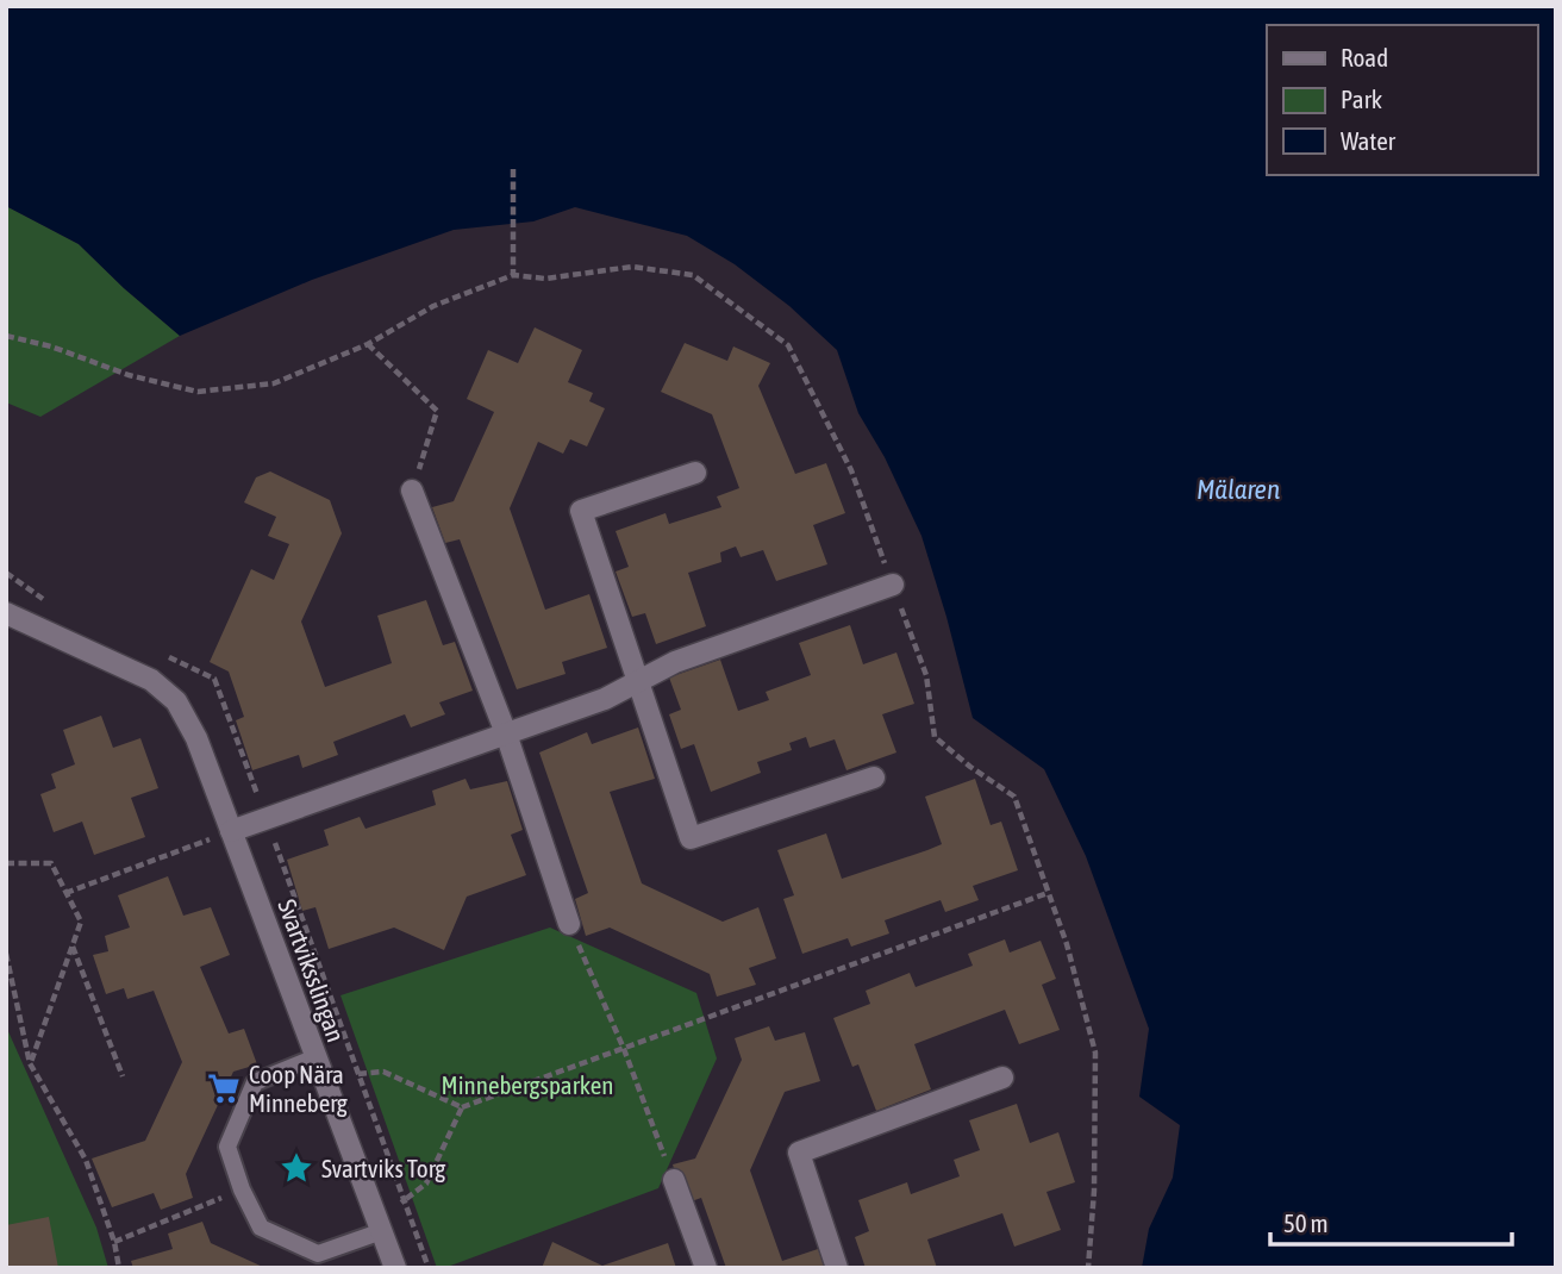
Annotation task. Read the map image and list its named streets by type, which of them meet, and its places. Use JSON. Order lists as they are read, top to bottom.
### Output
{
  "streets": {
    "street": ["Svartviksslingan"]
  },
  "water": ["Mälaren"],
  "parks": ["Minnebergsparken"],
  "places": {
    "supermarket": ["Coop Nära Minneberg"],
    "place": ["Svartviks Torg"]
  },
  "legend": ["Road", "Park", "Water"],
  "scale_bar": "50 m"
}
